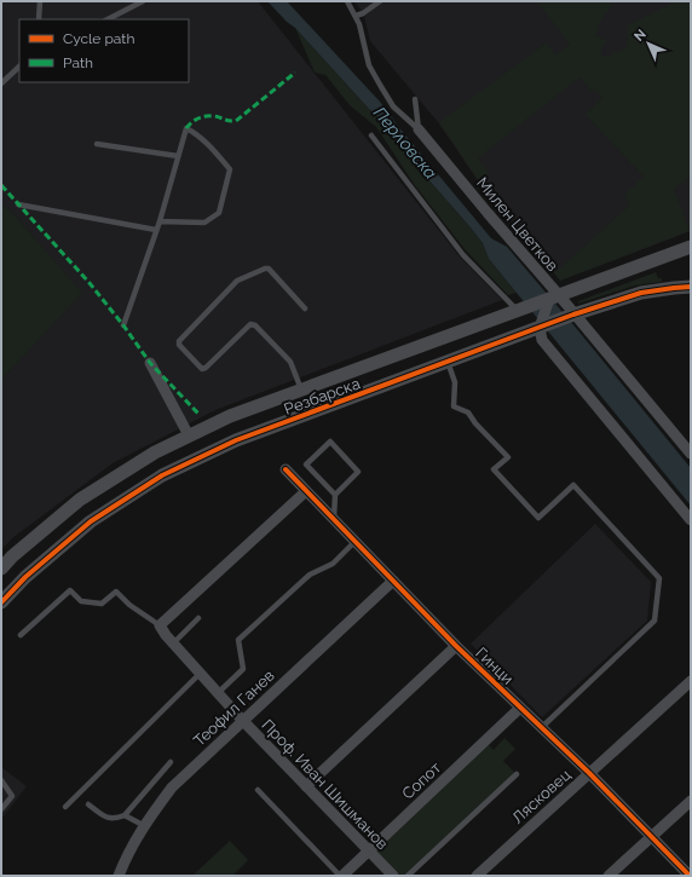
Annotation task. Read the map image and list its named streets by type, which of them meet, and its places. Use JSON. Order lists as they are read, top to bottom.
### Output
{
  "streets": {
    "street": [
      "Милен Цветков",
      "Резбарска",
      "Гинци",
      "Теофил Ганев",
      "Сопот",
      "Проф. Иван Шишманов",
      "Лясковец"
    ]
  },
  "crossings": [
    ["Милен Цветков", "Резбарска"],
    ["Гинци", "Теофил Ганев"],
    ["Гинци", "Сопот"],
    ["Гинци", "Лясковец"],
    ["Теофил Ганев", "Проф. Иван Шишманов"],
    ["Сопот", "Проф. Иван Шишманов"]
  ],
  "water": ["Перловска"],
  "legend": ["Cycle path", "Path"],
  "north": "top left"
}
